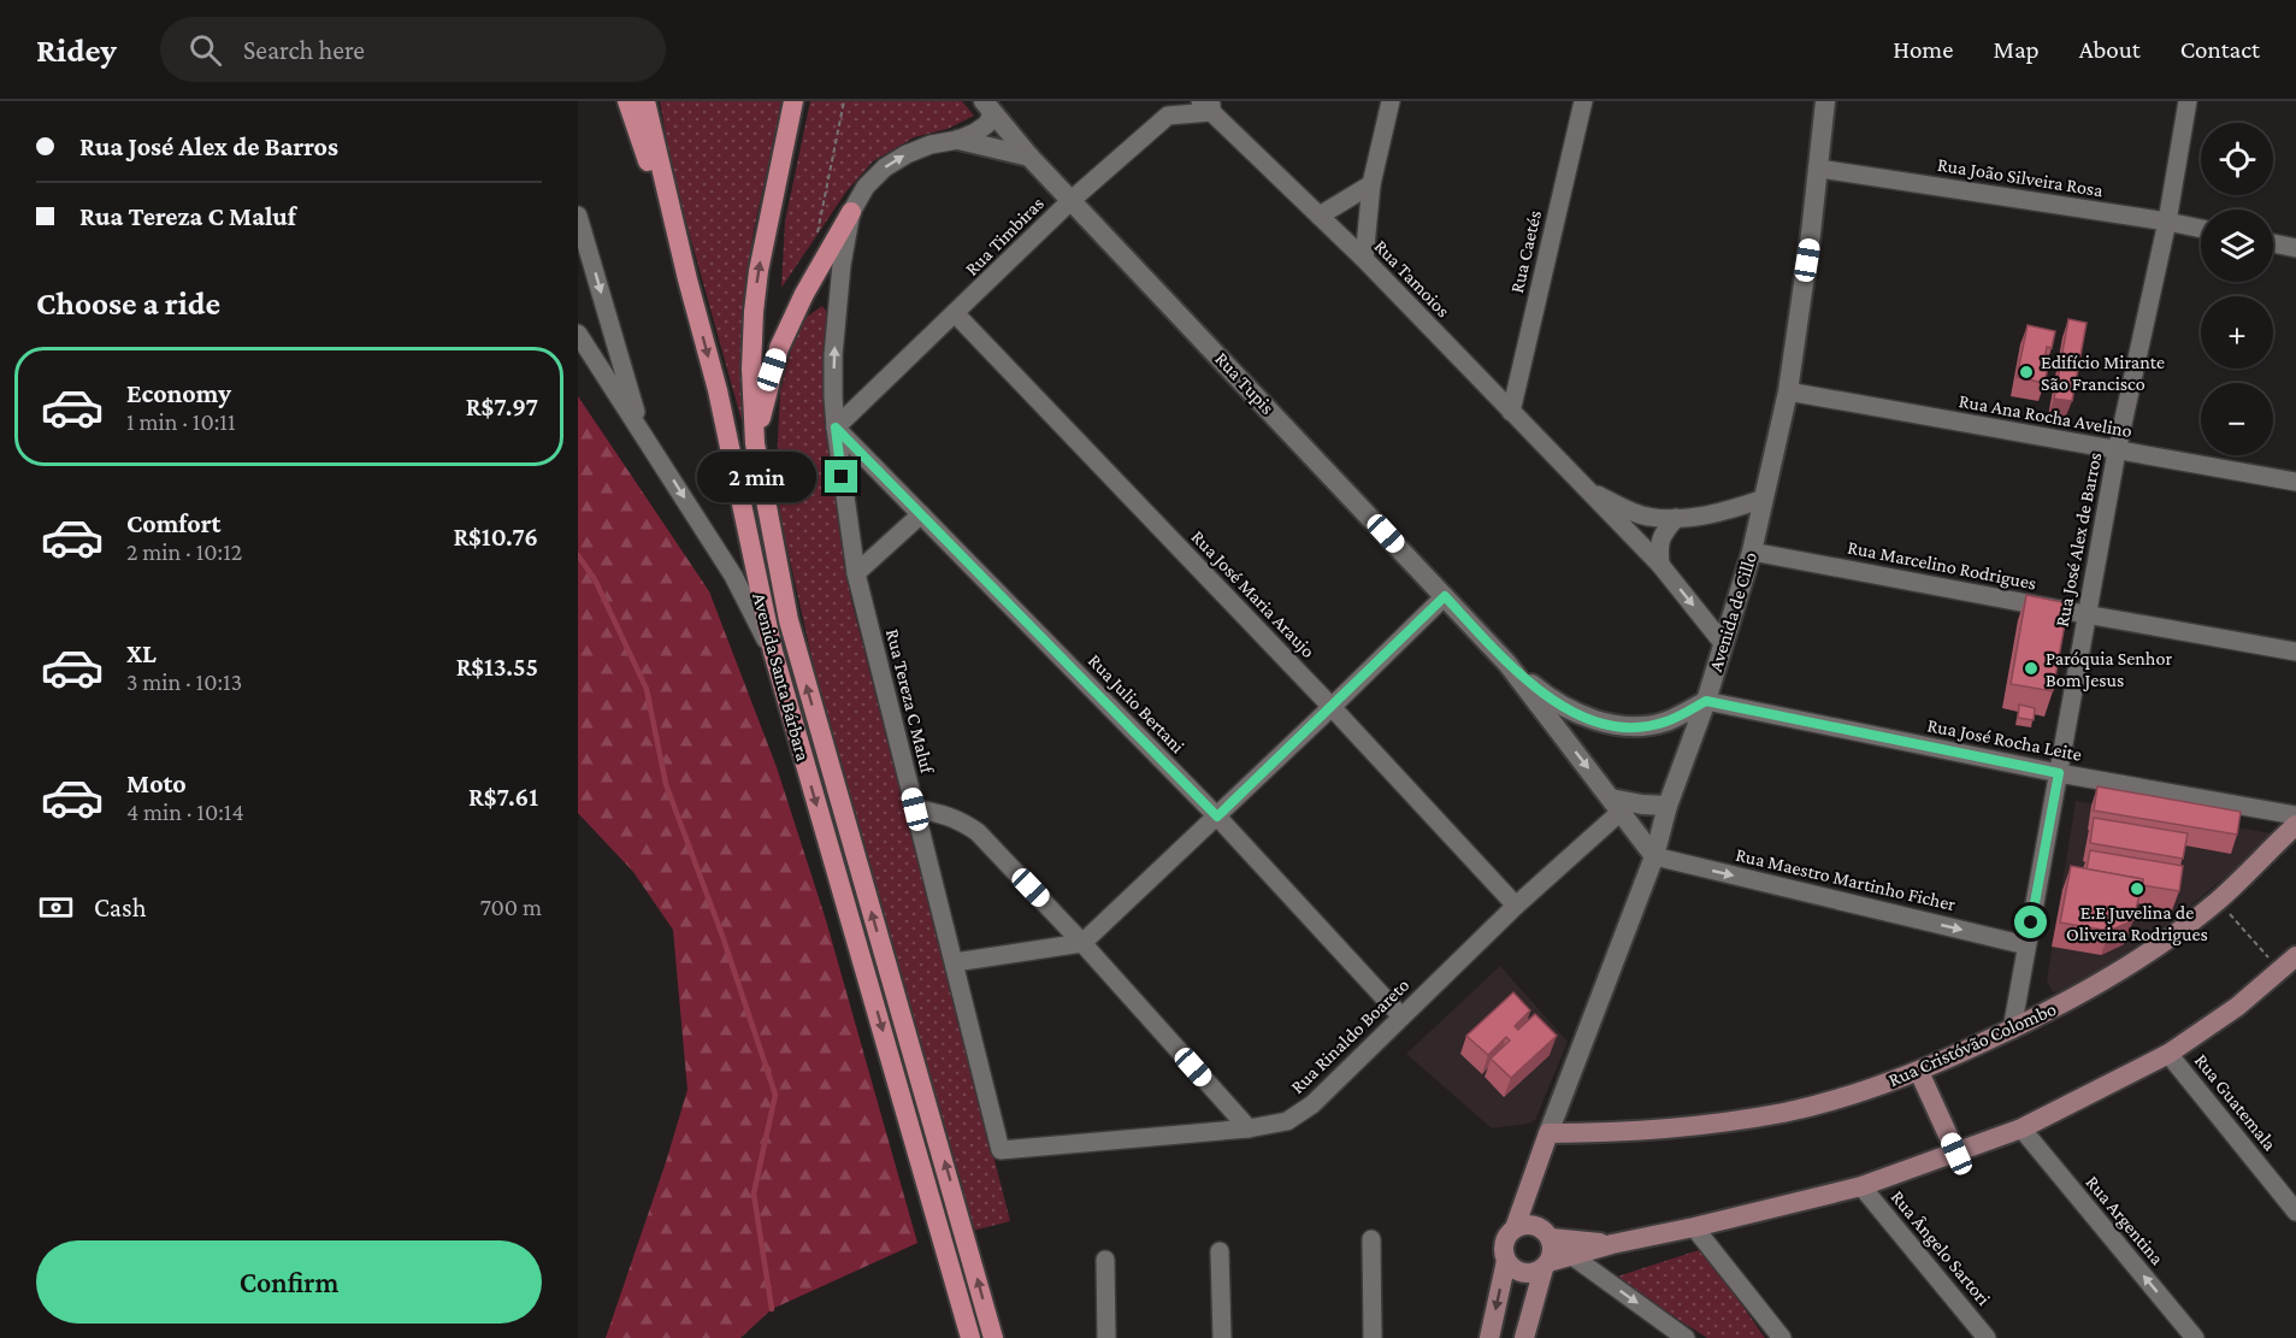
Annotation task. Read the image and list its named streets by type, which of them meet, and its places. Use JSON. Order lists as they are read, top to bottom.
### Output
{
  "streets": {
    "main road": ["Avenida de Cillo", "Avenida Santa Bárbara", "Rua Cristóvão Colombo"],
    "street": [
      "Rua João Silveira Rosa",
      "Rua Timbiras",
      "Rua Caetés",
      "Rua Tamoios",
      "Rua Tupis",
      "Rua Ana Rocha Avelino",
      "Rua José Alex de Barros",
      "Rua Marcelino Rodrigues",
      "Rua José Maria Araujo",
      "Rua Tereza C Maluf",
      "Rua Julio Bertani",
      "Rua José Rocha Leite",
      "Rua Maestro Martinho Ficher",
      "Rua Rinaldo Boareto",
      "Rua Guatemala",
      "Rua Argentina",
      "Rua Ângelo Sartori"
    ]
  },
  "crossings": [
    ["Rua João Silveira Rosa", "Rua José Alex de Barros"],
    ["Rua João Silveira Rosa", "Avenida de Cillo"],
    ["Rua Timbiras", "Rua Tamoios"],
    ["Rua Timbiras", "Rua Tupis"],
    ["Rua Timbiras", "Rua José Maria Araujo"],
    ["Rua Timbiras", "Rua Tereza C Maluf"],
    ["Rua Timbiras", "Rua Julio Bertani"],
    ["Rua Caetés", "Rua Tamoios"],
    ["Rua Tamoios", "Avenida de Cillo"],
    ["Rua Tupis", "Avenida de Cillo"],
    ["Rua Tupis", "Rua José Rocha Leite"],
    ["Rua Tupis", "Rua Maestro Martinho Ficher"],
    ["Rua Tupis", "Rua Rinaldo Boareto"],
    ["Rua Ana Rocha Avelino", "Rua José Alex de Barros"],
    ["Rua Ana Rocha Avelino", "Avenida de Cillo"],
    ["Rua José Alex de Barros", "Rua Marcelino Rodrigues"],
    ["Rua José Alex de Barros", "Rua José Rocha Leite"],
    ["Rua José Alex de Barros", "Rua Maestro Martinho Ficher"],
    ["Rua José Alex de Barros", "Rua Cristóvão Colombo"],
    ["Rua Marcelino Rodrigues", "Avenida de Cillo"],
    ["Rua José Maria Araujo", "Rua Rinaldo Boareto"],
    ["Avenida de Cillo", "Rua José Rocha Leite"],
    ["Avenida de Cillo", "Rua Maestro Martinho Ficher"],
    ["Avenida de Cillo", "Rua Cristóvão Colombo"],
    ["Rua Tereza C Maluf", "Rua Julio Bertani"],
    ["Rua Tereza C Maluf", "Rua Rinaldo Boareto"],
    ["Rua Julio Bertani", "Rua Rinaldo Boareto"]
  ],
  "one_way": ["Rua Maestro Martinho Ficher", "Rua Argentina"],
  "places": ["Edifício Mirante São Francisco", "Paróquia Senhor Bom Jesus", "E.E Juvelina de Oliveira Rodrigues"],
  "page": {
    "header": "Ridey",
    "search": "Search here",
    "nav": [
      "Home",
      "Map",
      "About",
      "Contact"
    ],
    "banner": ["Rua José Alex de Barros", "Rua Tereza C Maluf"],
    "map_buttons": ["+", "−"],
    "heading": "Choose a ride",
    "list": [
      {
        "name": "Economy",
        "note": "1 min · 10:11",
        "value": "R$7.97"
      },
      {
        "name": "Comfort",
        "note": "2 min · 10:12",
        "value": "R$10.76"
      },
      {
        "name": "XL",
        "note": "3 min · 10:13",
        "value": "R$13.55"
      },
      {
        "name": "Moto",
        "note": "4 min · 10:14",
        "value": "R$7.61"
      }
    ],
    "bubble": "2 min",
    "pay": ["Cash", "700 m"],
    "buttons": "Confirm"
  }
}
